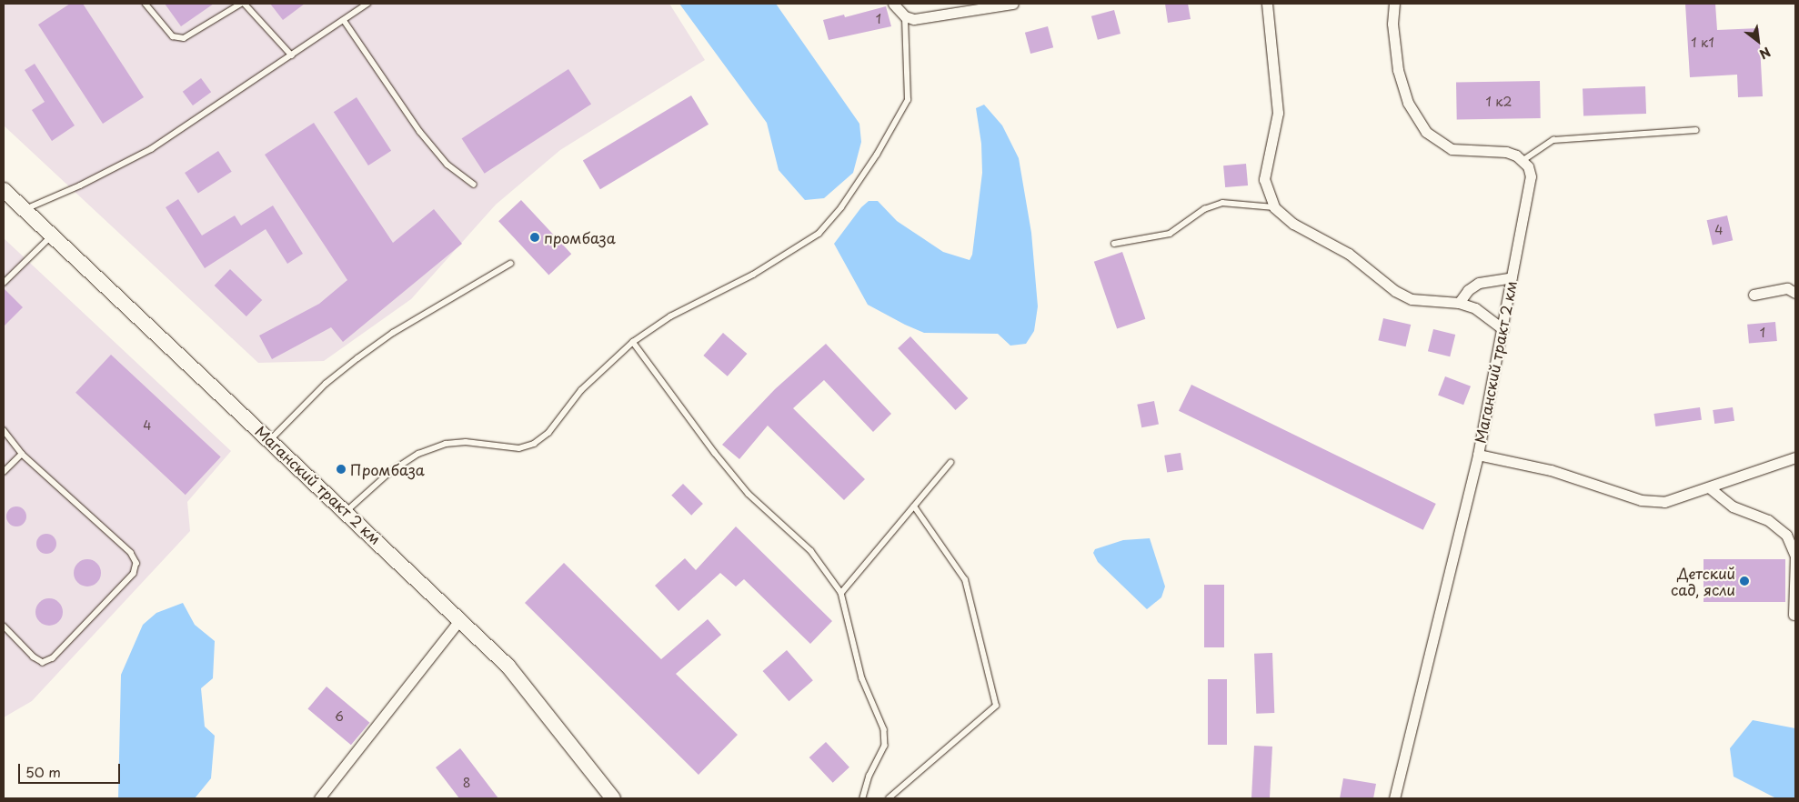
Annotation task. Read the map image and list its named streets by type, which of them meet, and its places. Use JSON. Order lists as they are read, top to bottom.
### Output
{
  "streets": {
    "main road": ["Маганский тракт 2 км"]
  },
  "places": ["промбаза", "Промбаза", "Детский сад, ясли"],
  "house_numbers": [
    "1",
    "1 к1",
    "1 к2",
    "4",
    "1",
    "4",
    "6",
    "8"
  ],
  "scale_bar": "50 m",
  "north": "bottom right"
}
